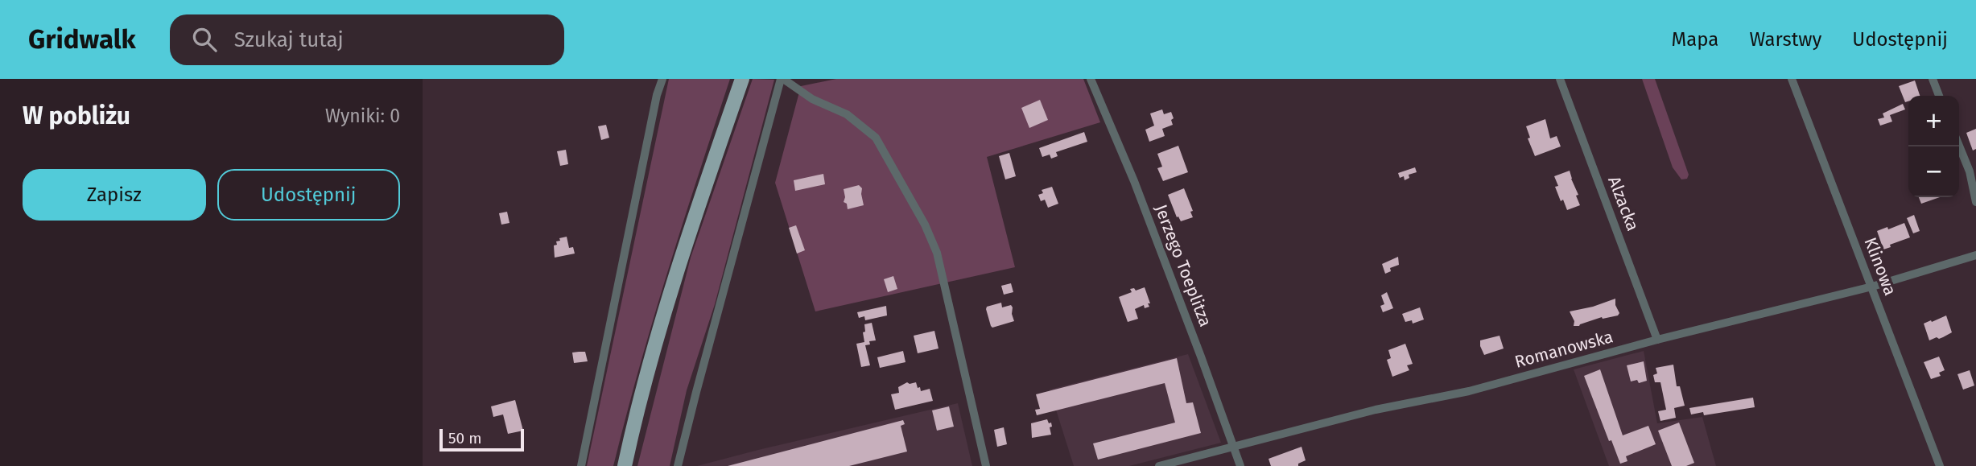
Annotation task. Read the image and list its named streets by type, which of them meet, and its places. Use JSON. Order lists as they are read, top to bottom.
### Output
{
  "streets": {
    "street": [
      "Alzacka",
      "Jerzego Toeplitza",
      "Klinowa",
      "Romanowska"
    ]
  },
  "crossings": [
    ["Alzacka", "Romanowska"],
    ["Jerzego Toeplitza", "Romanowska"],
    ["Klinowa", "Romanowska"]
  ],
  "scale_bar": "50 m",
  "page": {
    "header": "Gridwalk",
    "search": "Szukaj tutaj",
    "nav": ["Mapa", "Warstwy", "Udostępnij"],
    "heading": ["W pobliżu", "Wyniki: 0"],
    "map_buttons": ["+", "−"],
    "buttons": ["Zapisz", "Udostępnij"],
    "scale": "50 m"
  }
}
